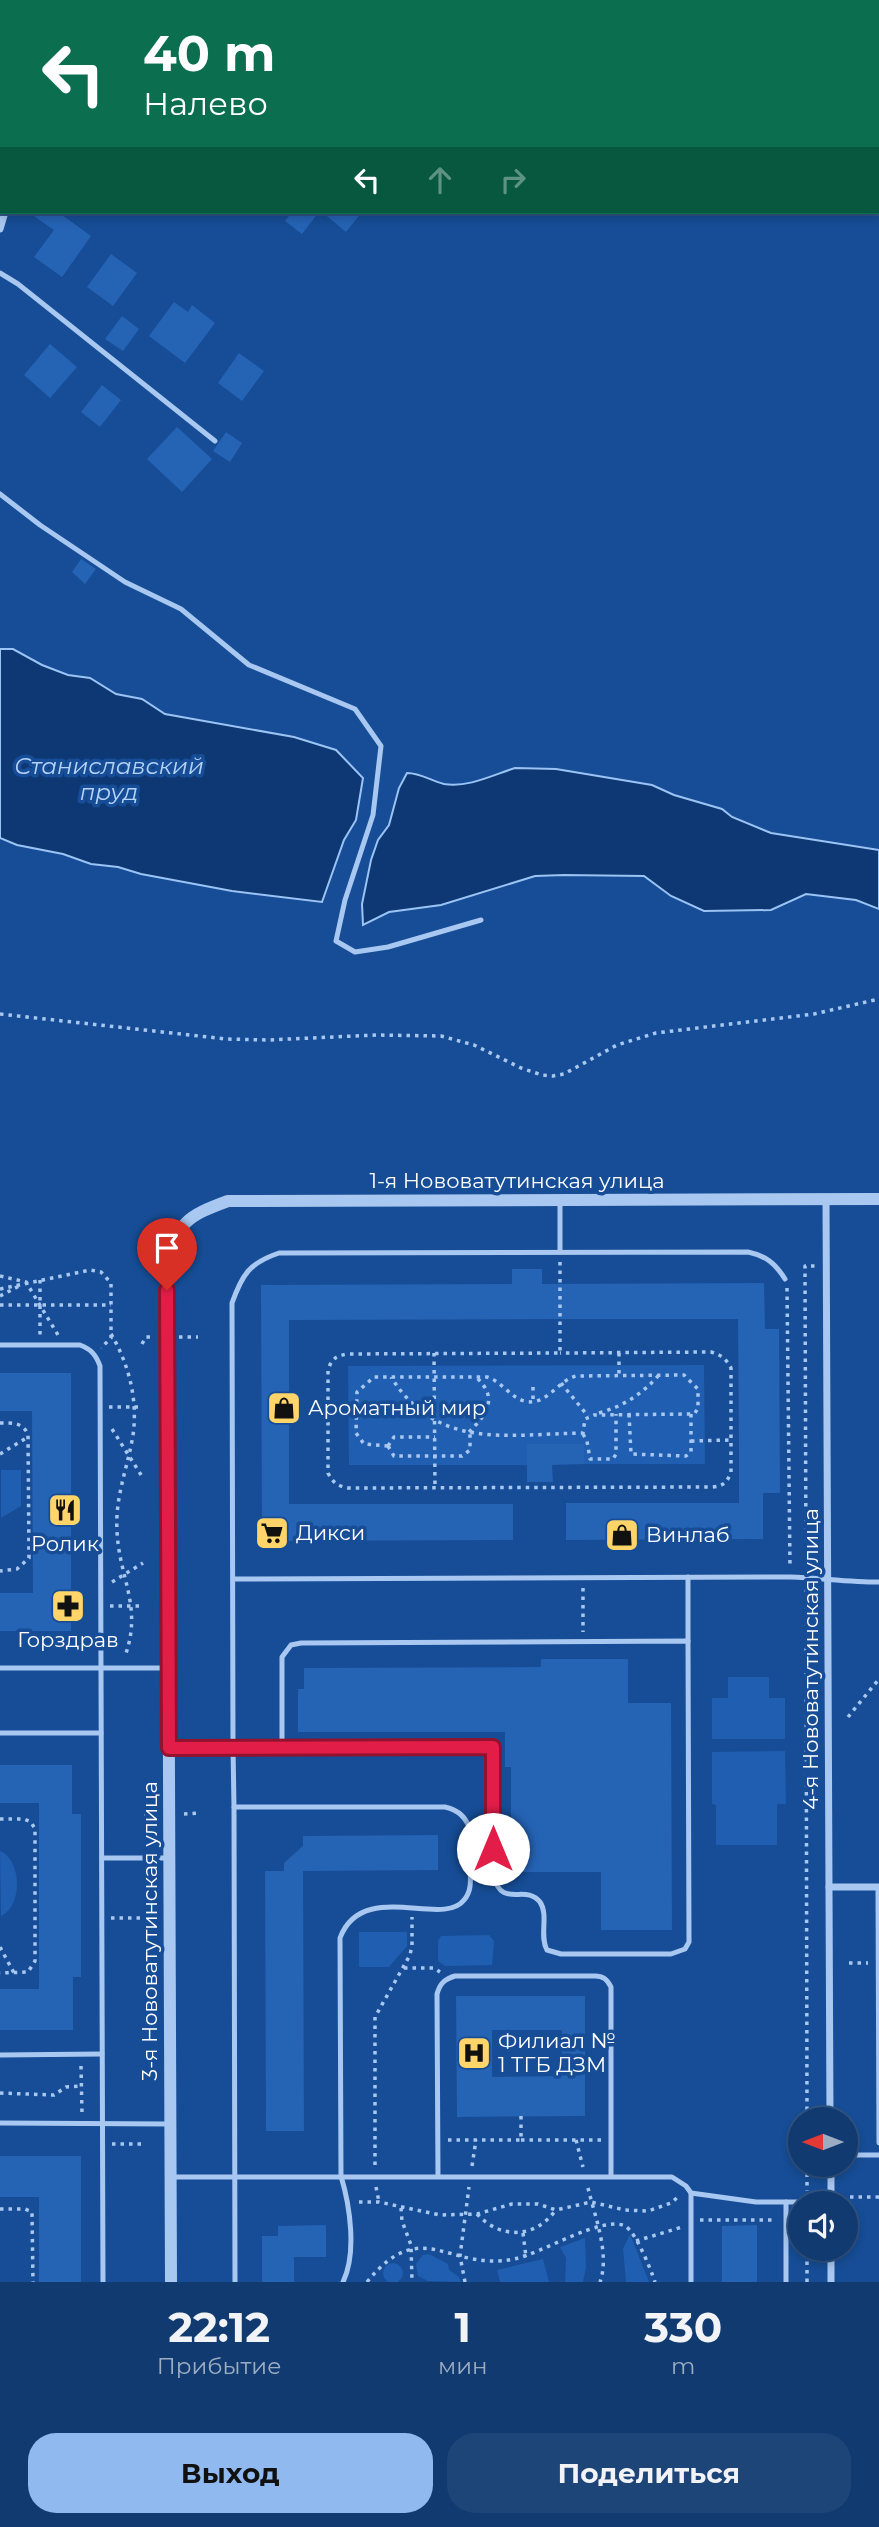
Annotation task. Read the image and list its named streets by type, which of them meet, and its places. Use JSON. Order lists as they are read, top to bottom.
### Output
{
  "streets": {
    "street": ["1-я Нововатутинская улица", "4-я Нововатутинская улица", "3-я Нововатутинская улица"]
  },
  "crossings": [
    ["1-я Нововатутинская улица", "4-я Нововатутинская улица"],
    ["1-я Нововатутинская улица", "3-я Нововатутинская улица"]
  ],
  "water": ["Станиславский пруд"],
  "places": {
    "shop": ["Ароматный мир", "Винлаб"],
    "restaurant": ["Ролик"],
    "supermarket": ["Дикси"],
    "pharmacy": ["Горздрав"],
    "hospital": ["Филиал № 1 ТГБ ДЗМ"]
  },
  "north": "left",
  "page": {
    "turn": ["40 m", "Налево"],
    "eta": [
      "22:12",
      "Прибытие",
      "1",
      "мин",
      "330",
      "m"
    ],
    "buttons": ["Выход", "Поделиться"]
  }
}
